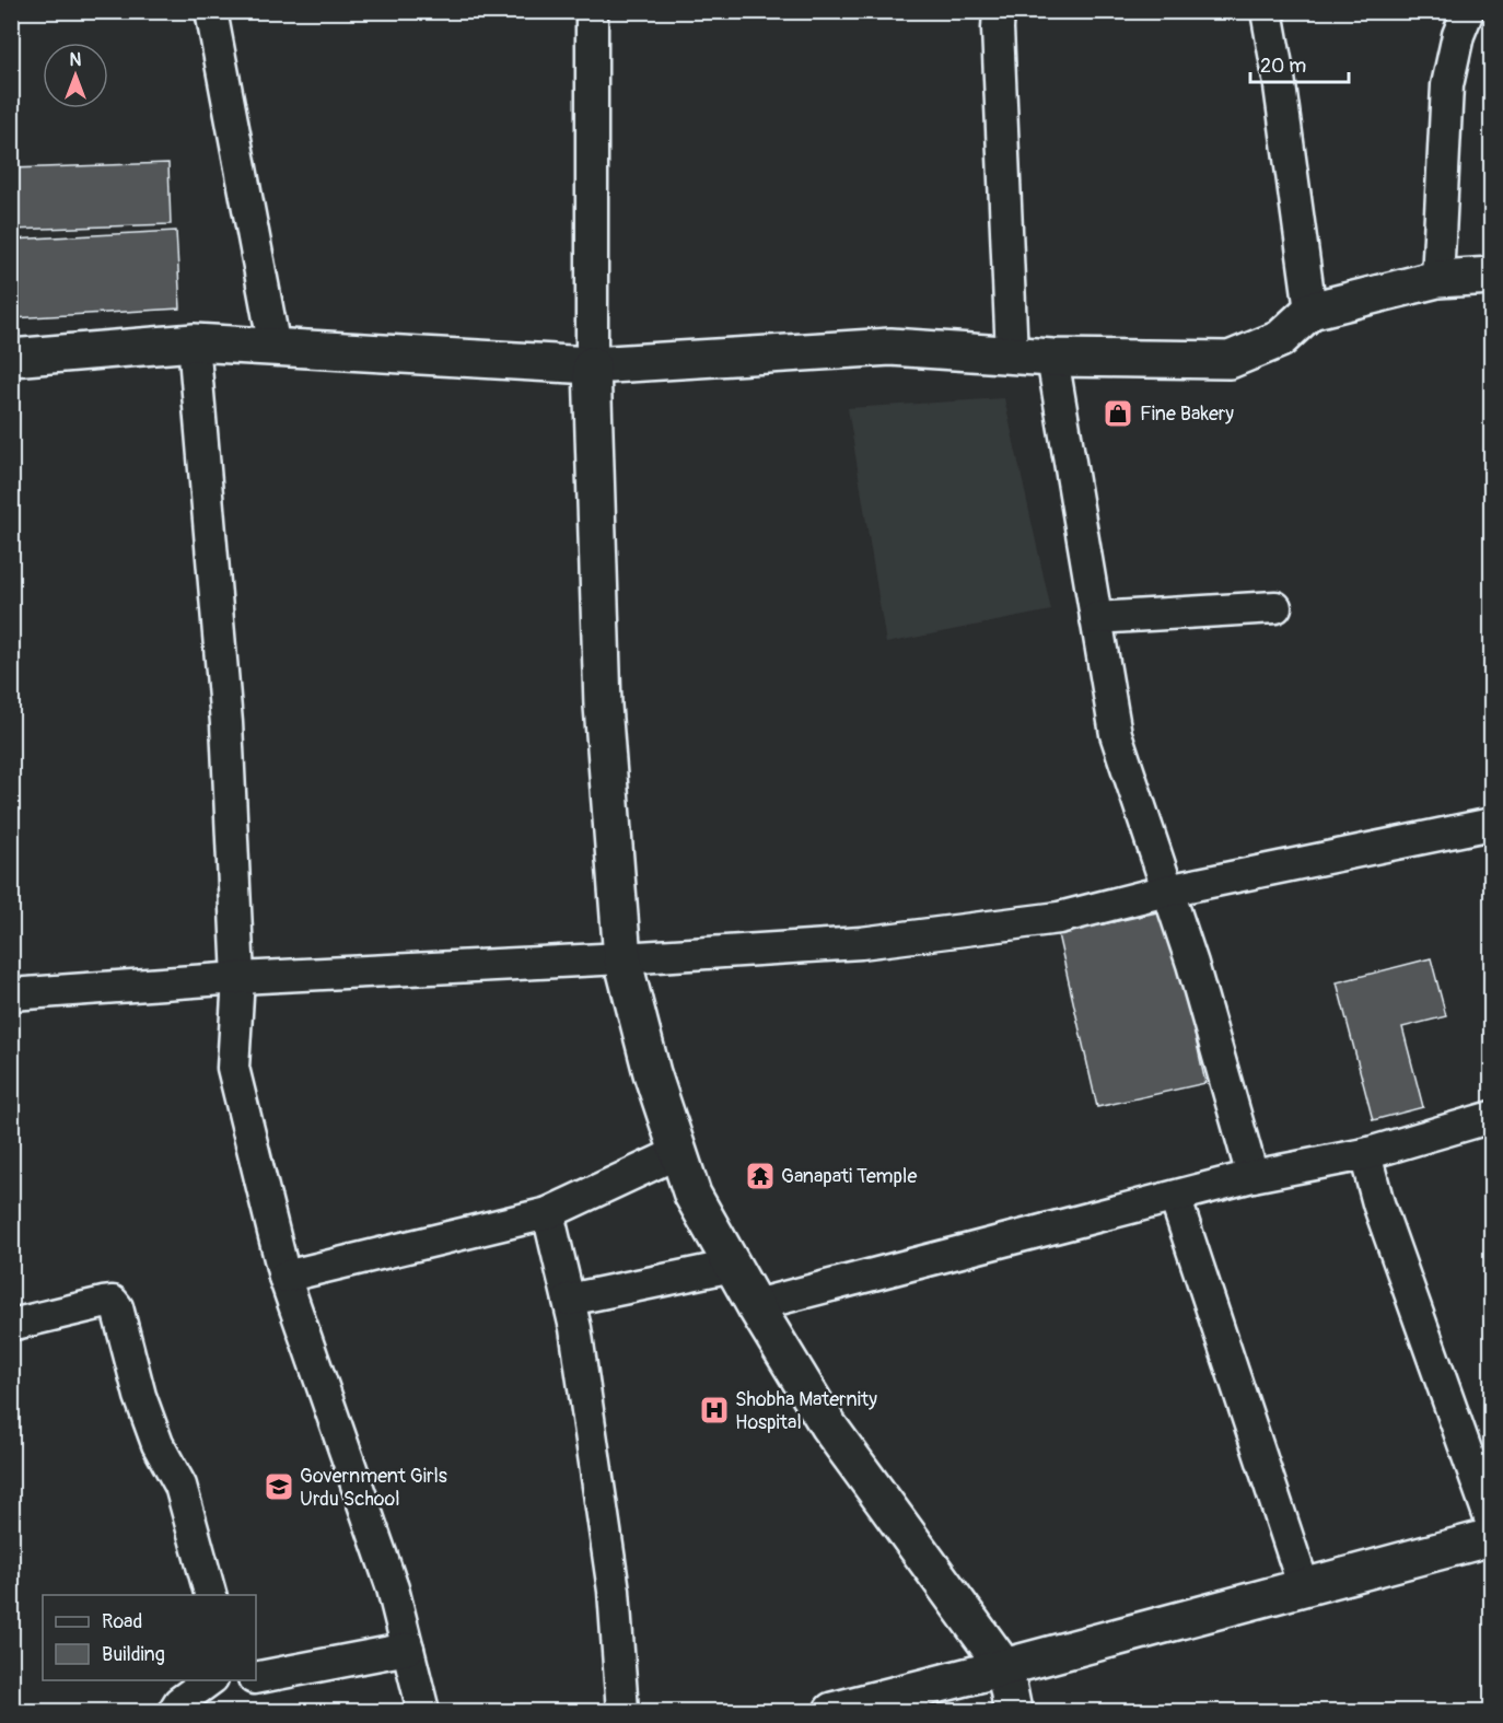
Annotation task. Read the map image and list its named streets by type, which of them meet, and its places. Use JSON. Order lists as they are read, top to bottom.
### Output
{
  "places": {
    "shop": ["Fine Bakery"],
    "temple": ["Ganapati Temple"],
    "hospital": ["Shobha Maternity Hospital"],
    "school or university": ["Government Girls Urdu School"]
  },
  "legend": ["Road", "Building"],
  "scale_bar": "20 m",
  "north": "top"
}
